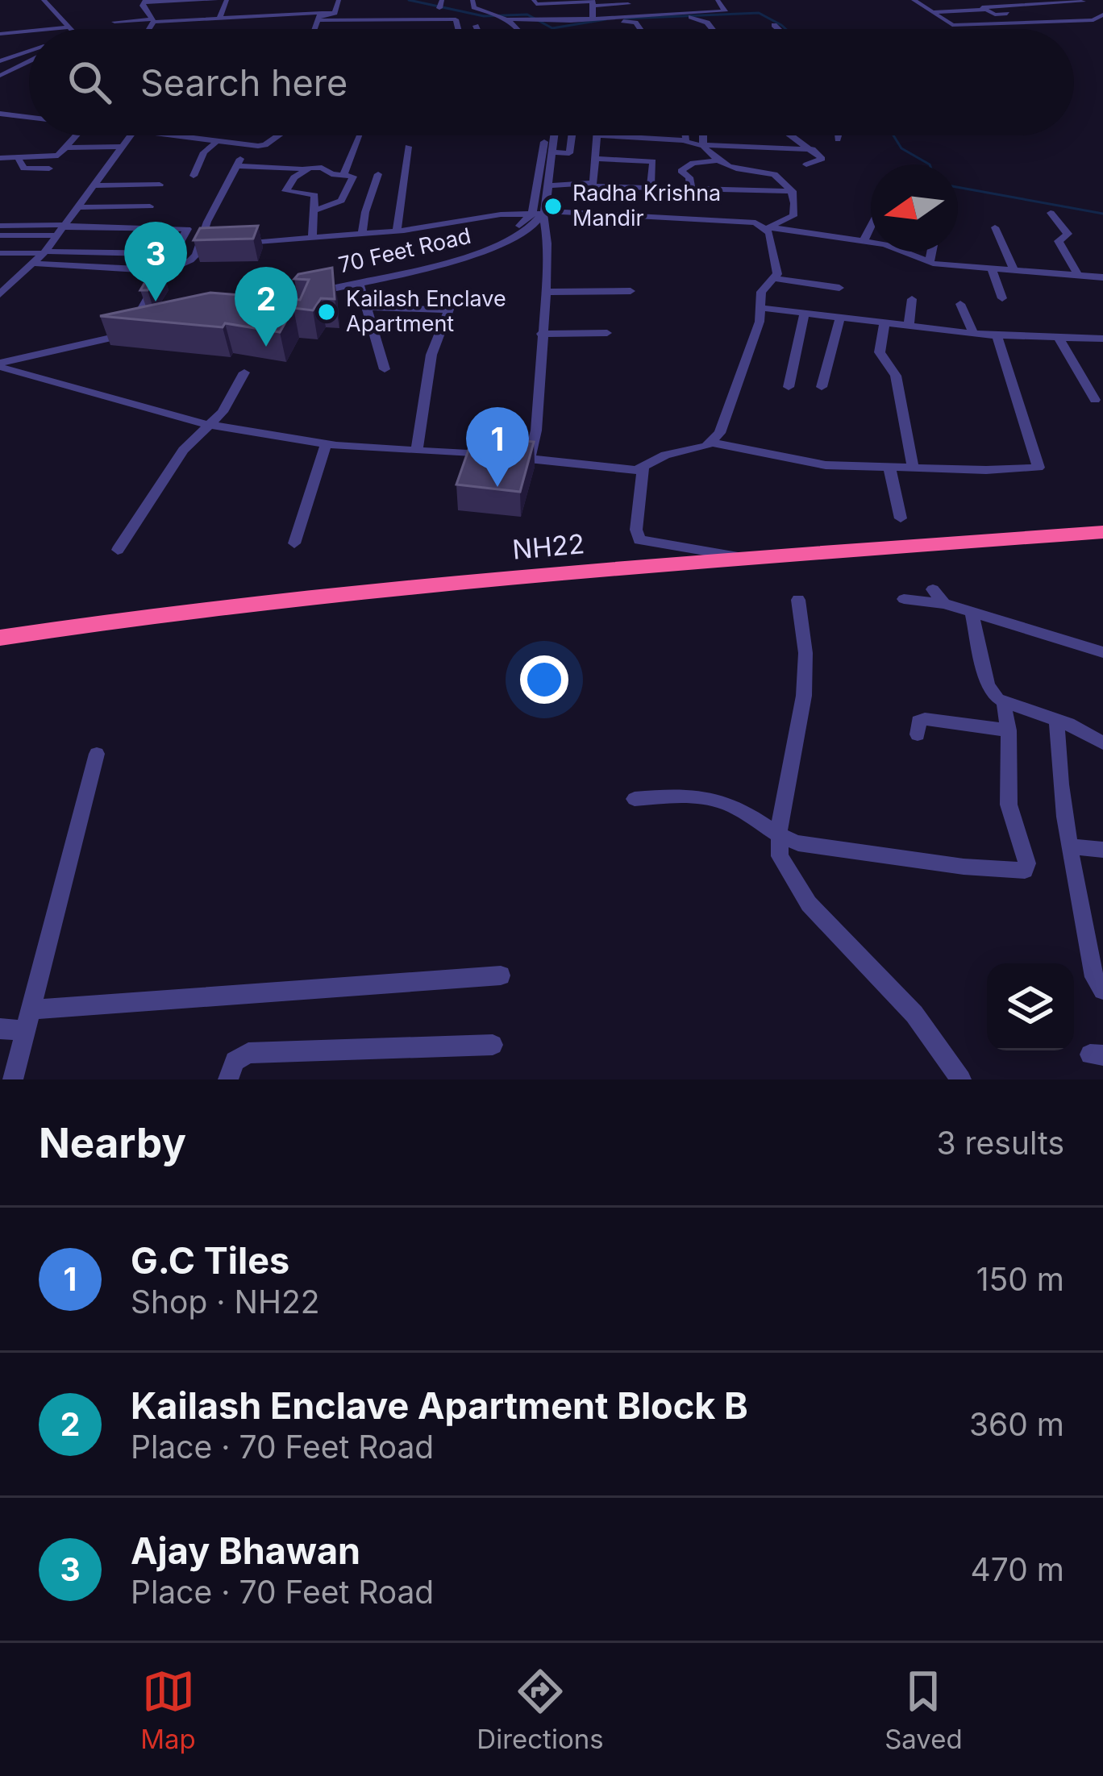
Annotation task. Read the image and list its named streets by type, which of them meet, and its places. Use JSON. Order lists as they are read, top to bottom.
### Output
{
  "streets": {
    "highway": ["NH22"],
    "street": ["70 Feet Road"]
  },
  "places": ["Radha Krishna Mandir", "Kailash Enclave Apartment"],
  "north": "left",
  "page": {
    "search": "Search here",
    "pins": ["3", "2", "1"],
    "heading": ["Nearby", "3 results"],
    "list": [
      {
        "mark": "1",
        "name": "G.C Tiles",
        "note": "Shop · NH22",
        "value": "150 m"
      },
      {
        "mark": "2",
        "name": "Kailash Enclave Apartment Block B",
        "note": "Place · 70 Feet Road",
        "value": "360 m"
      },
      {
        "mark": "3",
        "name": "Ajay Bhawan",
        "note": "Place · 70 Feet Road",
        "value": "470 m"
      }
    ],
    "nav": ["Map", "Directions", "Saved"]
  }
}
